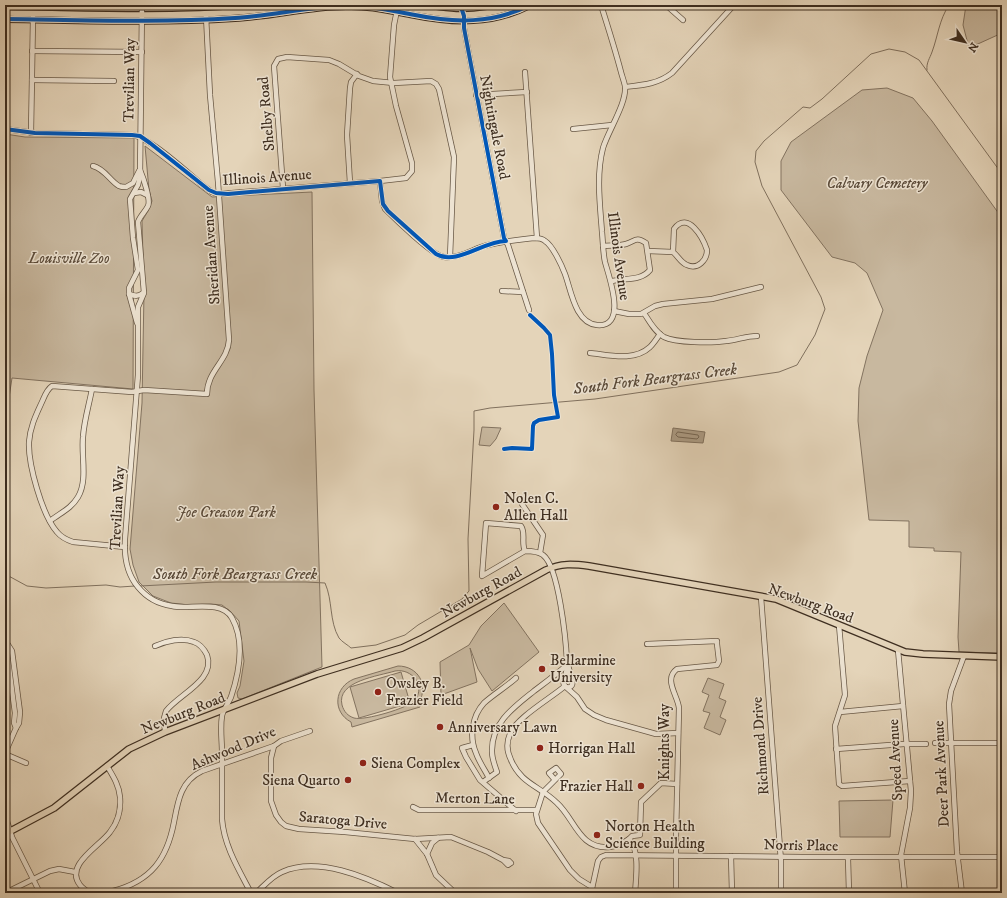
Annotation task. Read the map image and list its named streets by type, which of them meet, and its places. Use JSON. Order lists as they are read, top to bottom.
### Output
{
  "streets": {
    "main road": ["Newburg Road"],
    "street": [
      "Trevilian Way",
      "Shelby Road",
      "Nightingale Road",
      "Illinois Avenue",
      "Sheridan Avenue",
      "Knights Way",
      "Richmond Drive",
      "Ashwood Drive",
      "Speed Avenue",
      "Deer Park Avenue",
      "Merton Lane",
      "Saratoga Drive",
      "Norris Place"
    ]
  },
  "crossings": [
    ["Trevilian Way", "Illinois Avenue"],
    ["Trevilian Way", "Sheridan Avenue"],
    ["Trevilian Way", "Newburg Road"],
    ["Trevilian Way", "Ashwood Drive"],
    ["Shelby Road", "Illinois Avenue"],
    ["Illinois Avenue", "Sheridan Avenue"],
    ["Newburg Road", "Richmond Drive"],
    ["Newburg Road", "Speed Avenue"],
    ["Newburg Road", "Deer Park Avenue"],
    ["Knights Way", "Norris Place"],
    ["Richmond Drive", "Norris Place"],
    ["Ashwood Drive", "Saratoga Drive"],
    ["Speed Avenue", "Norris Place"],
    ["Deer Park Avenue", "Norris Place"]
  ],
  "water": ["South Fork Beargrass Creek"],
  "parks": ["Calvary Cemetery", "Louisville Zoo", "Joe Creason Park"],
  "places": [
    "Nolen C. Allen Hall",
    "Bellarmine University",
    "Owsley B. Frazier Field",
    "Anniversary Lawn",
    "Horrigan Hall",
    "Siena Complex",
    "Siena Quarto",
    "Frazier Hall",
    "Norton Health Science Building"
  ],
  "north": "bottom right"
}
